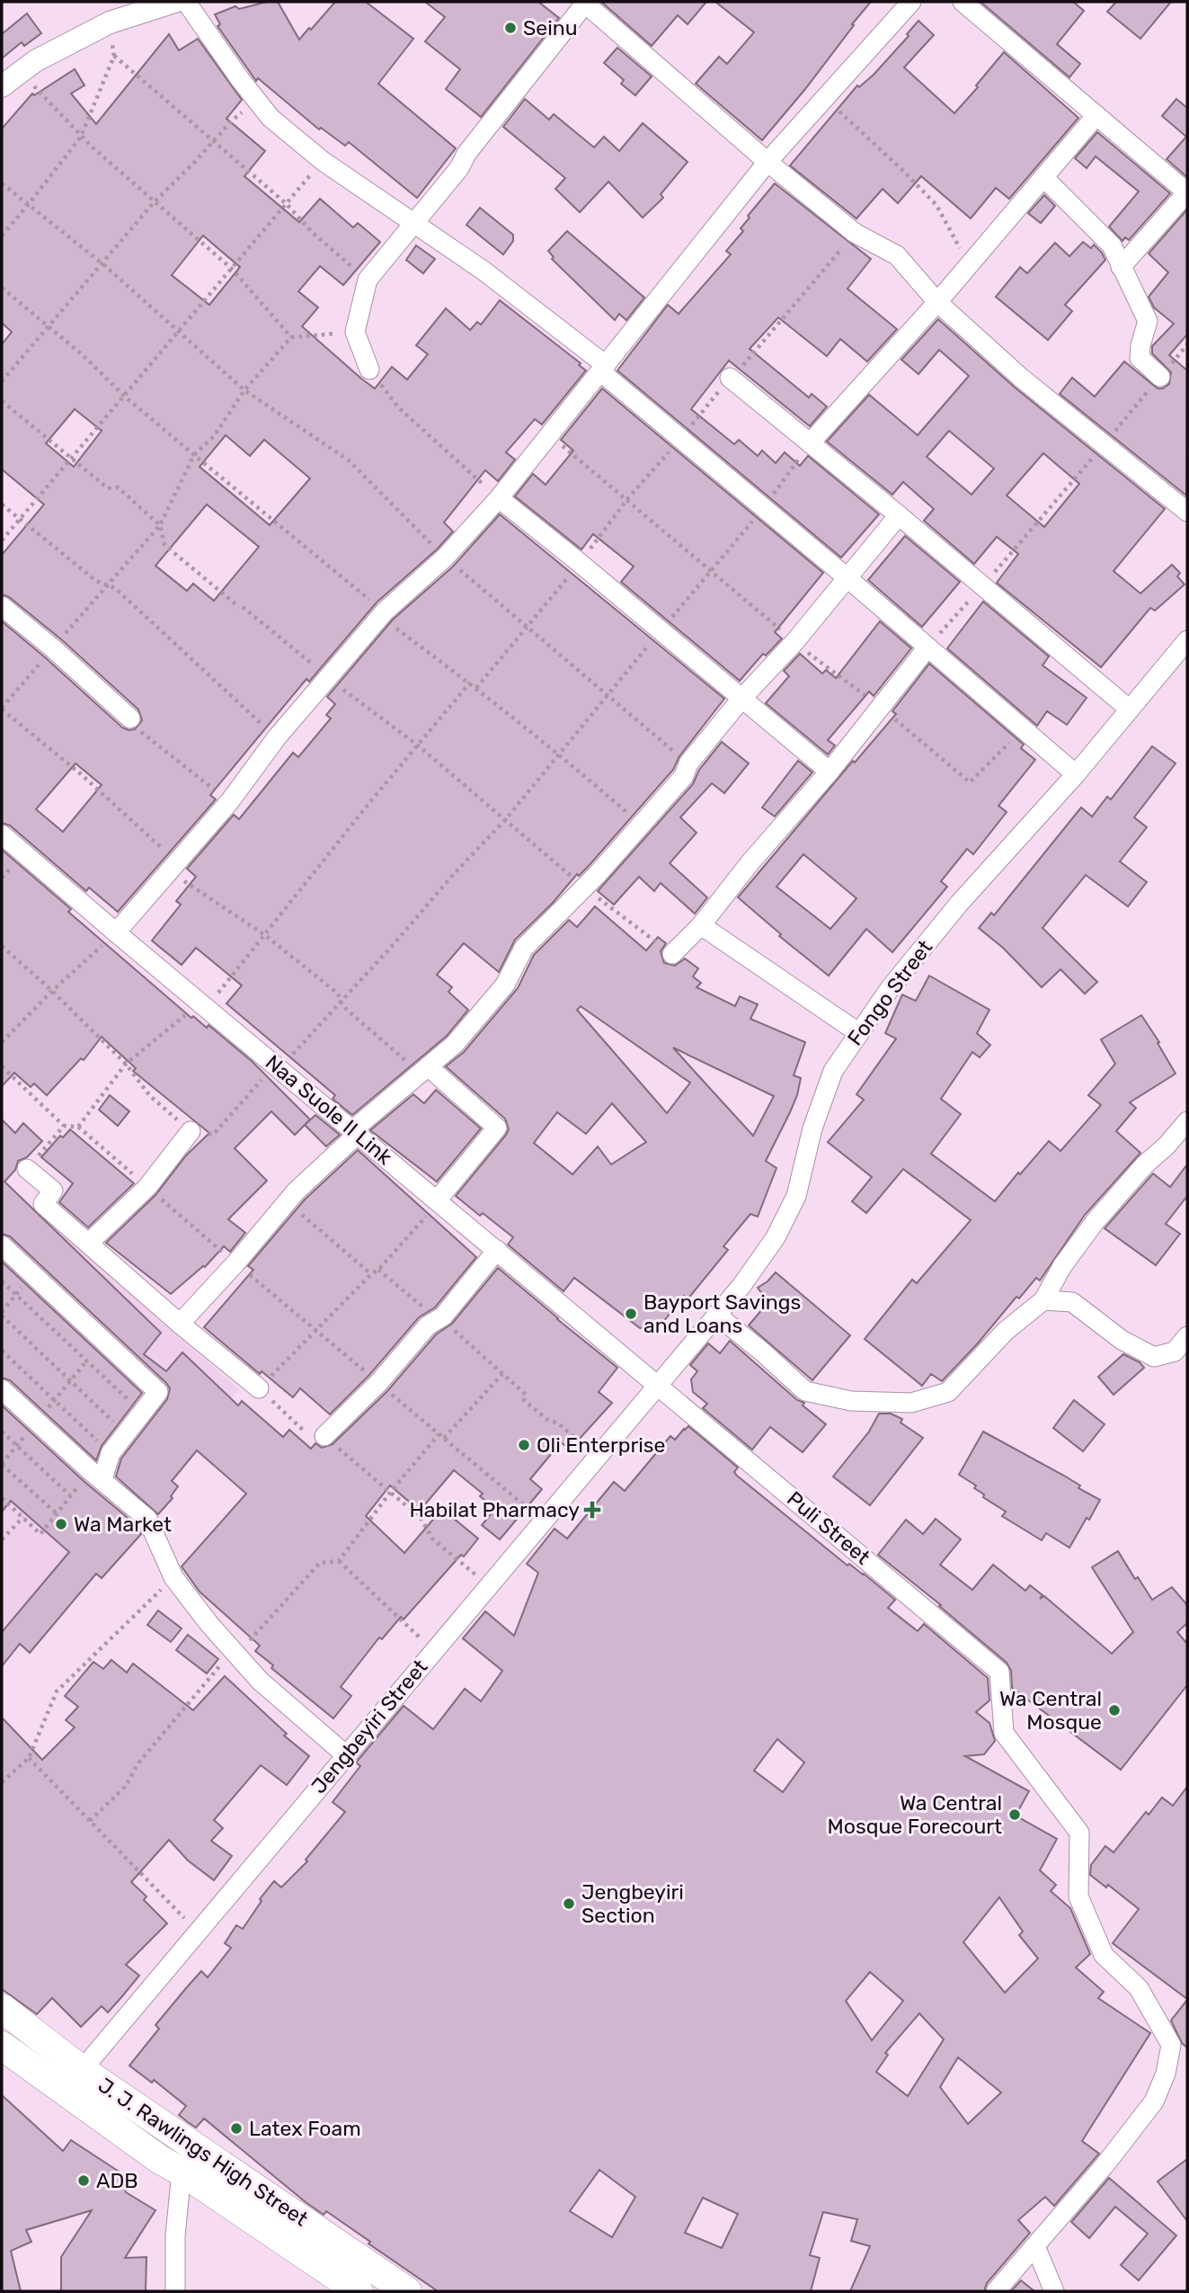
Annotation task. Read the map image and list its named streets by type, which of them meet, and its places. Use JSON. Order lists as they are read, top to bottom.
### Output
{
  "streets": {
    "main road": ["J. J. Rawlings High Street"],
    "street": [
      "Fongo Street",
      "Naa Suole II Link",
      "Puli Street",
      "Jengbeyiri Street"
    ]
  },
  "crossings": [
    ["Fongo Street", "Naa Suole II Link"],
    ["Fongo Street", "Puli Street"],
    ["Fongo Street", "Jengbeyiri Street"],
    ["Naa Suole II Link", "Puli Street"],
    ["Naa Suole II Link", "Jengbeyiri Street"],
    ["Puli Street", "Jengbeyiri Street"],
    ["Jengbeyiri Street", "J. J. Rawlings High Street"]
  ],
  "places": {
    "other": [
      "Seinu",
      "Bayport Savings and Loans",
      "Oli Enterprise",
      "Wa Market",
      "Wa Central Mosque",
      "Wa Central Mosque Forecourt",
      "Jengbeyiri Section",
      "Latex Foam",
      "ADB"
    ],
    "health": ["Habilat Pharmacy"]
  }
}
